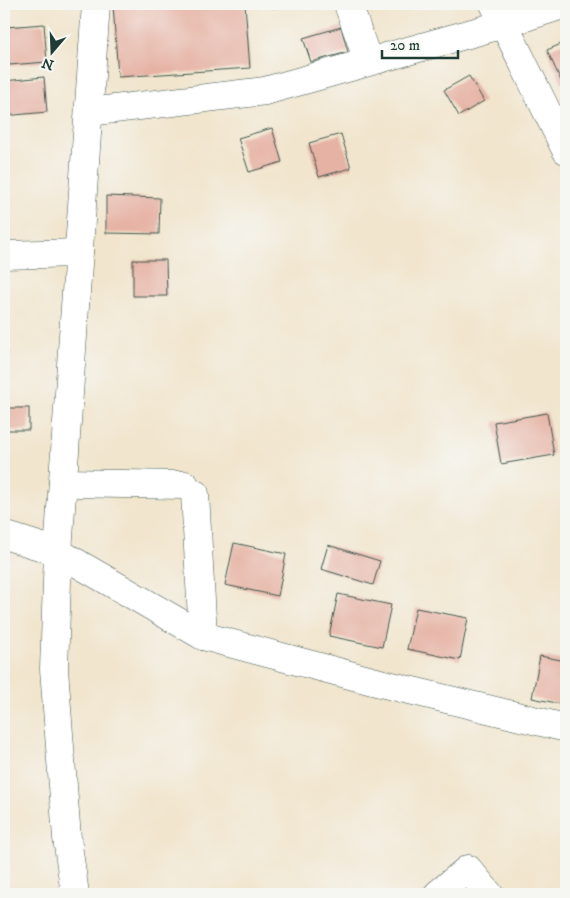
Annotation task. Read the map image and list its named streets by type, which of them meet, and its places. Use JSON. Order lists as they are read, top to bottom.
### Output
{
  "scale_bar": "20 m",
  "north": "bottom"
}
